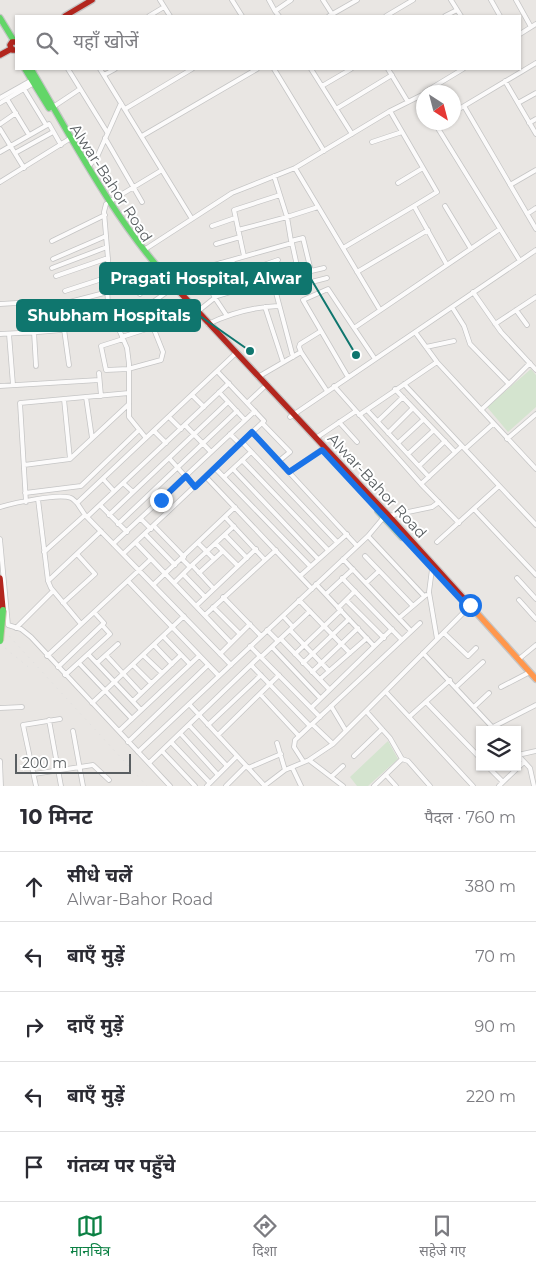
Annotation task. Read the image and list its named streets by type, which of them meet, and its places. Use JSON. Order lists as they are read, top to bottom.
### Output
{
  "streets": {
    "main road": ["Alwar-Bahor Road"]
  },
  "places": ["Shubham Hospitals", "Pragati Hospital, Alwar"],
  "scale_bar": "200 m",
  "north": "bottom right",
  "page": {
    "search": "यहाँ खोजें",
    "scale": "200 m",
    "heading": ["10 मिनट", "पैदल · 760 m"],
    "list": [
      ["सीधे चलें", "Alwar-Bahor Road", "380 m"],
      ["बाएँ मुड़ें", "70 m"],
      ["दाएँ मुड़ें", "90 m"],
      ["बाएँ मुड़ें", "220 m"],
      "गंतव्य पर पहुँचे"
    ],
    "nav": ["मानचित्र", "दिशा", "सहेजे गए"]
  }
}
